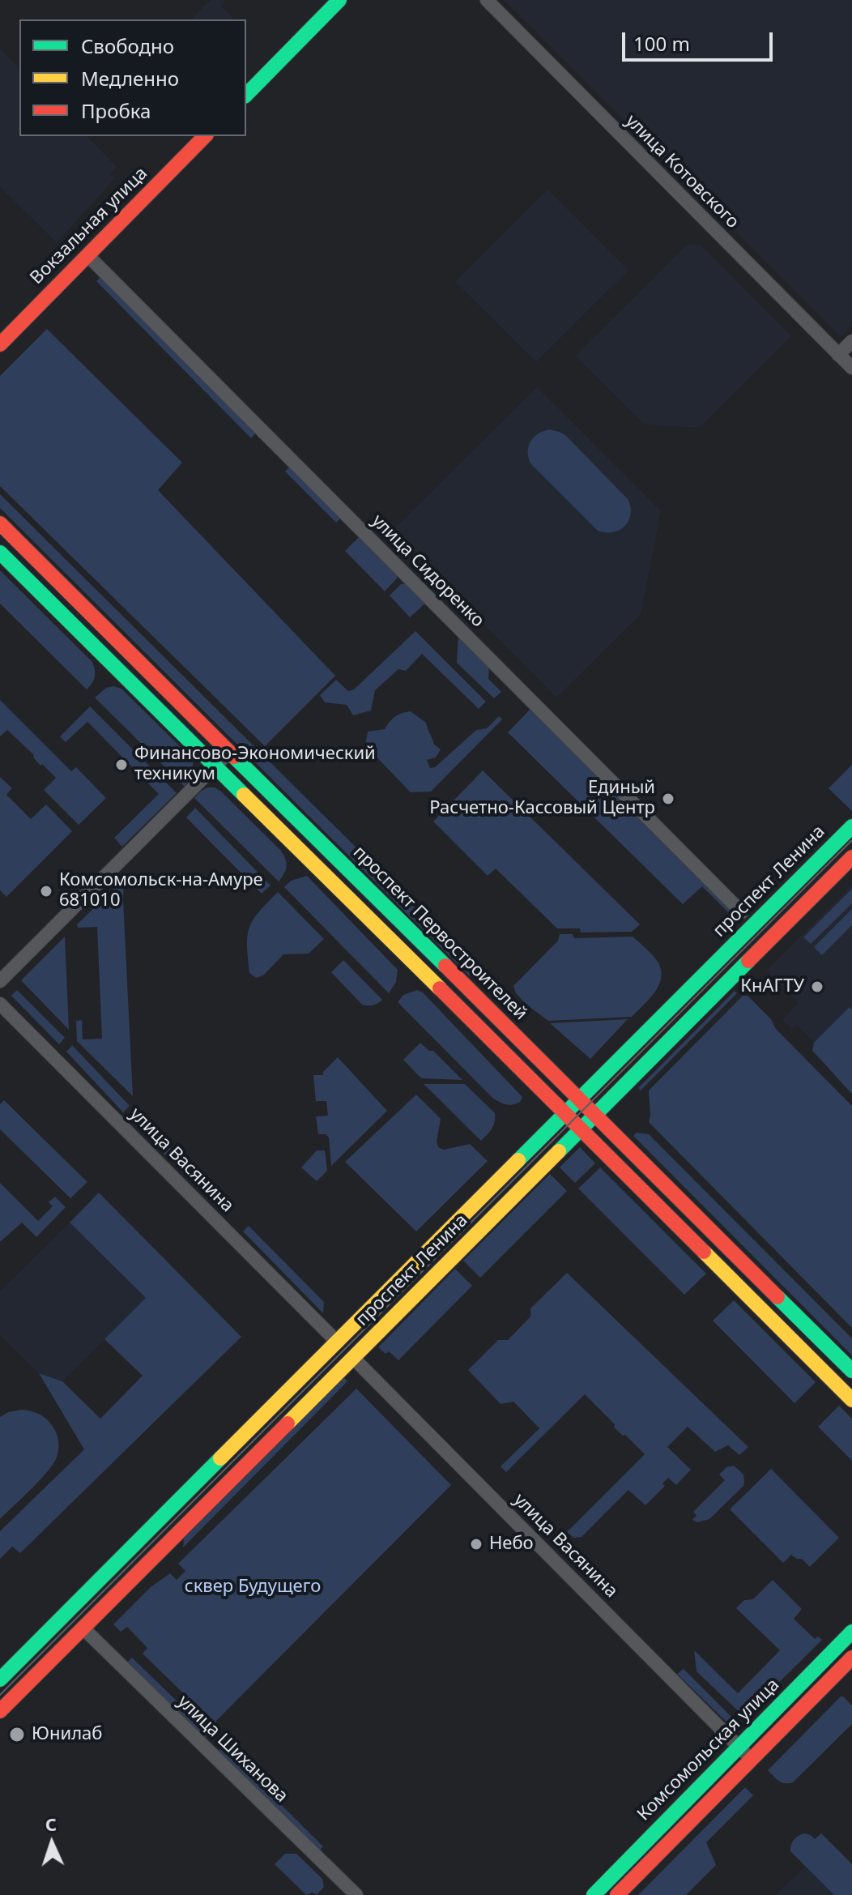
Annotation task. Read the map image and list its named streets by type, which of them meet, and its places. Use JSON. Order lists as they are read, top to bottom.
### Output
{
  "streets": {
    "main road": [
      "Вокзальная улица",
      "проспект Ленина",
      "проспект Первостроителей",
      "Комсомольская улица"
    ],
    "street": [
      "улица Котовского",
      "улица Сидоренко",
      "улица Васянина",
      "улица Шиханова"
    ]
  },
  "crossings": [
    ["Вокзальная улица", "улица Сидоренко"],
    ["проспект Ленина", "проспект Первостроителей"],
    ["проспект Ленина", "улица Васянина"],
    ["проспект Ленина", "улица Шиханова"],
    ["улица Васянина", "Комсомольская улица"]
  ],
  "parks": ["сквер Будущего"],
  "places": [
    "Финансово-Экономический техникум",
    "Единый Расчетно-Кассовый Центр",
    "Комсомольск-на-Амуре 681010",
    "КнАГТУ",
    "Небо",
    "Юнилаб"
  ],
  "legend": ["Свободно", "Медленно", "Пробка"],
  "scale_bar": "100 m",
  "north": "top"
}
